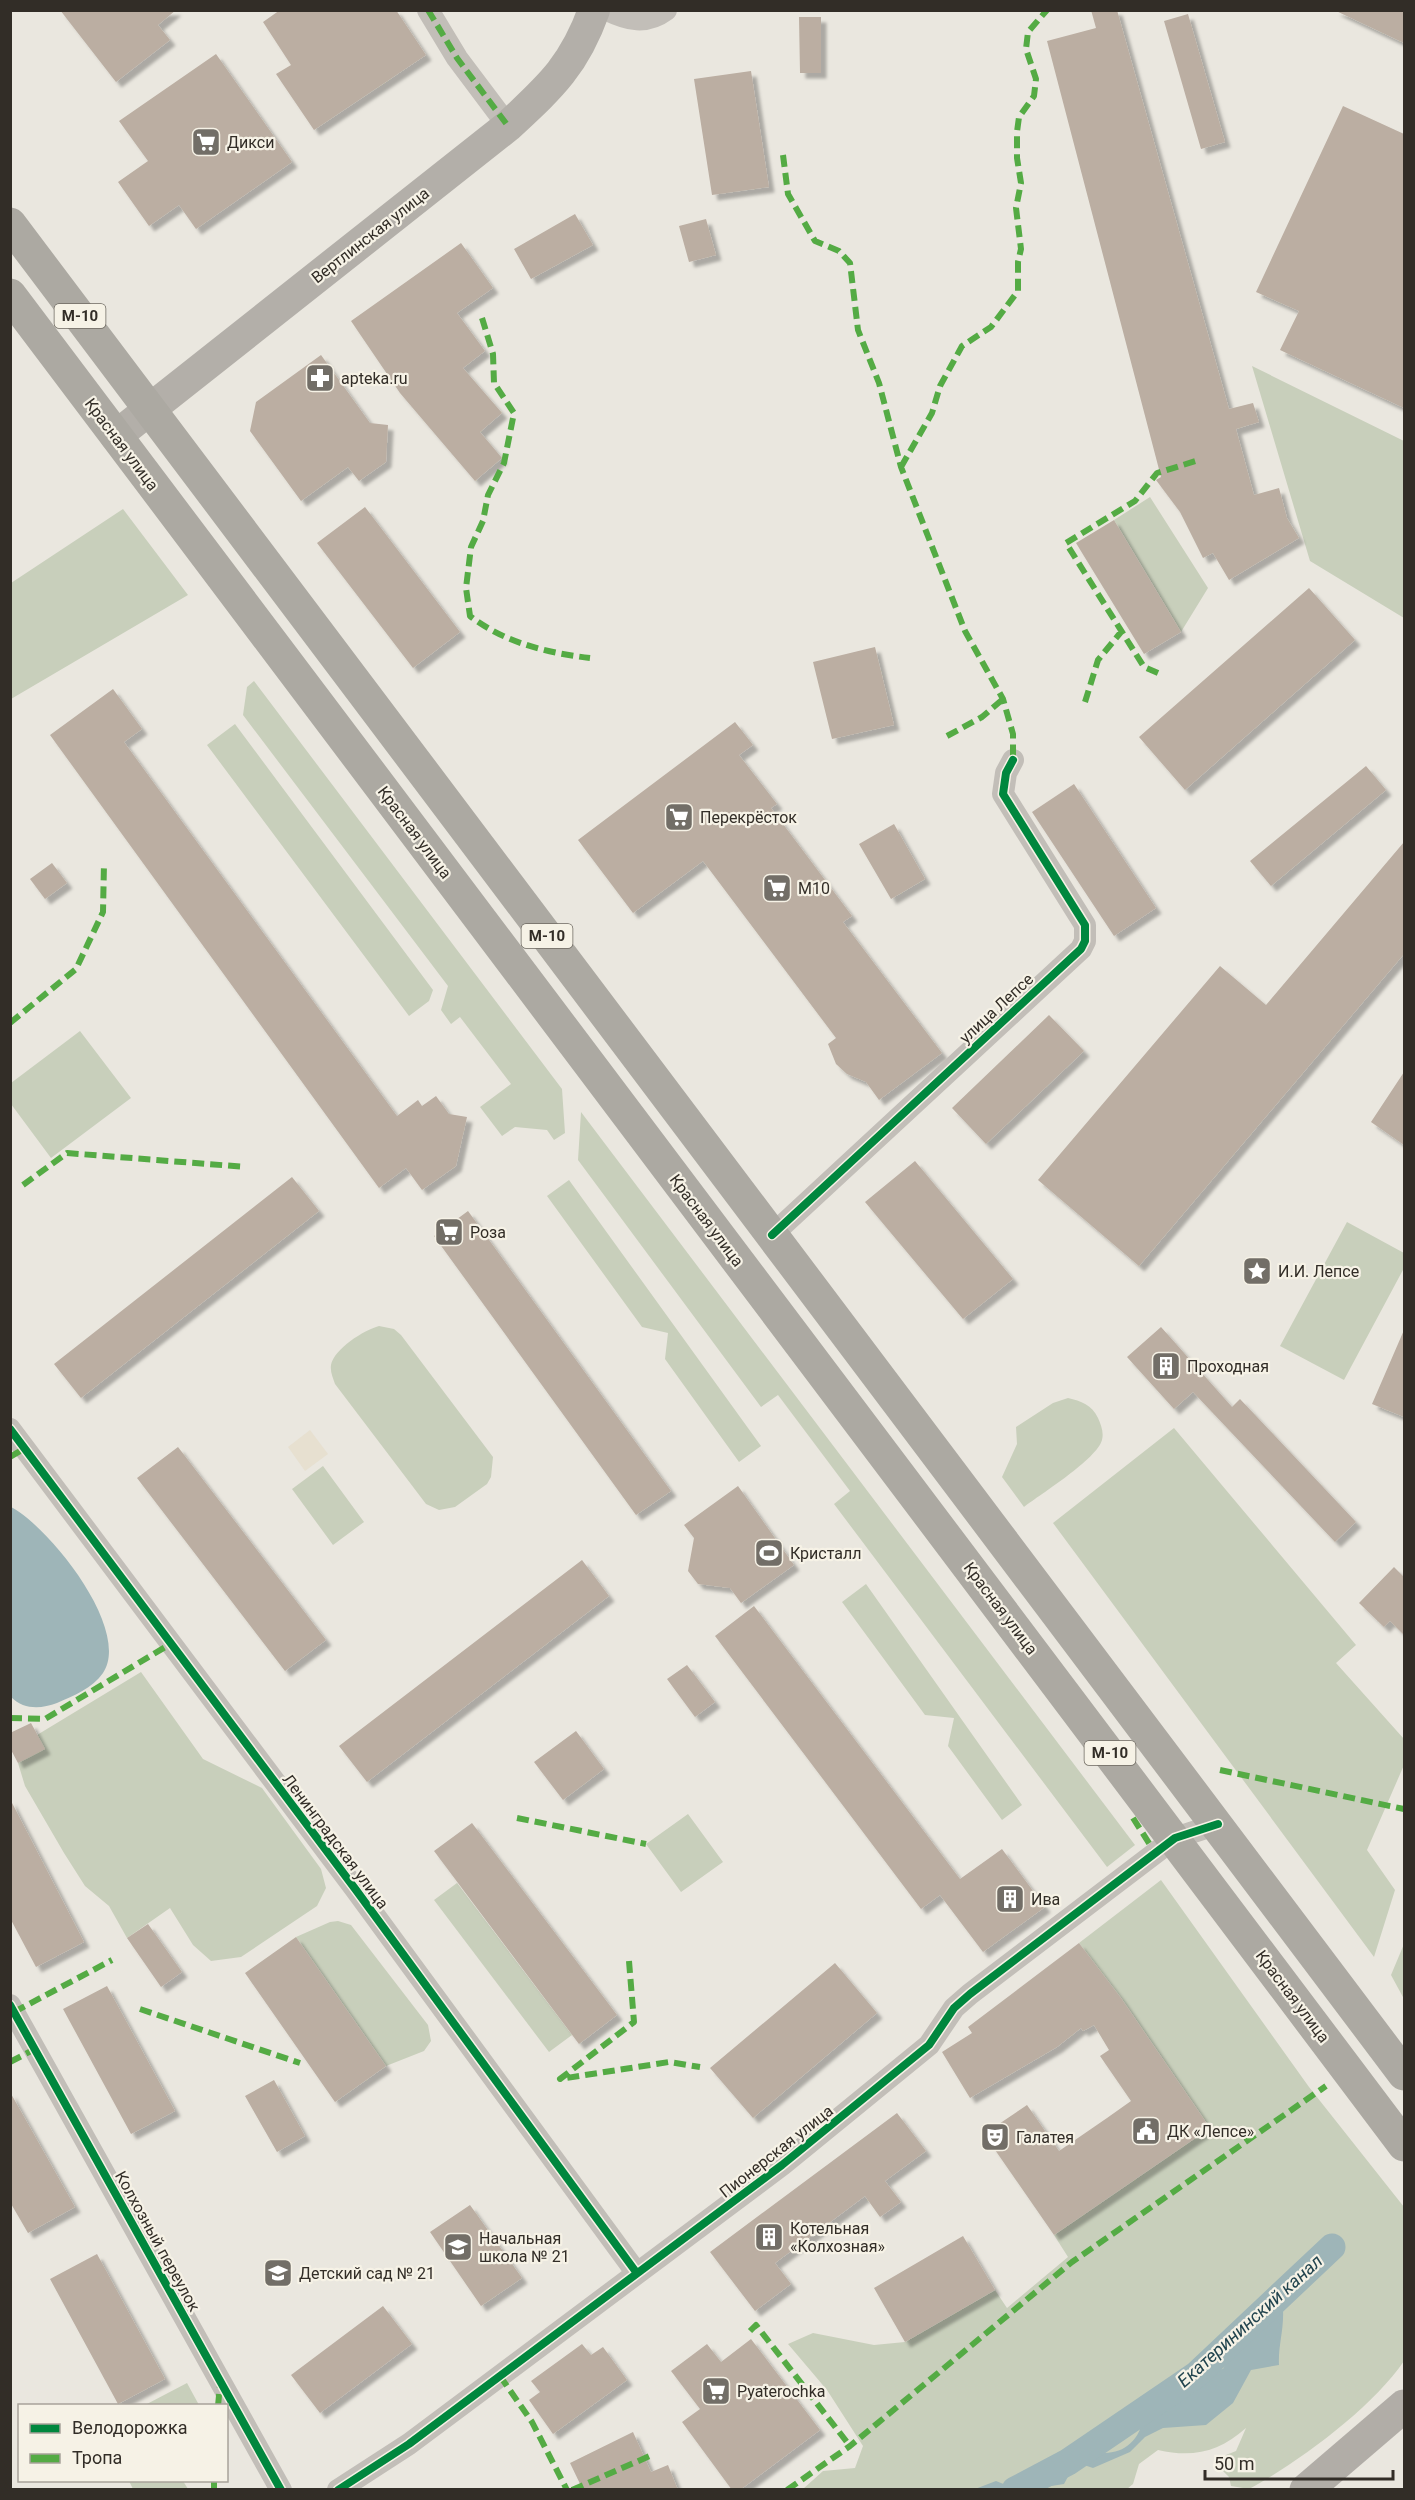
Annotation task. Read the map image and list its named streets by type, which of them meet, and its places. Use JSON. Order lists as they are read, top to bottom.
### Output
{
  "streets": {
    "highway": ["М-10", "Красная улица"],
    "main road": ["Вертлинская улица"],
    "street": [
      "улица Лепсе",
      "Ленинградская улица",
      "Пионерская улица",
      "Колхозный переулок"
    ]
  },
  "crossings": [
    ["Вертлинская улица", "М-10"],
    ["Вертлинская улица", "Красная улица"],
    ["М-10", "улица Лепсе"],
    ["М-10", "Пионерская улица"],
    ["Красная улица", "Пионерская улица"],
    ["Ленинградская улица", "Пионерская улица"]
  ],
  "water": ["Екатерининский канал"],
  "places": {
    "supermarket": [
      "Дикси",
      "Перекрёсток",
      "М10",
      "Роза",
      "Pyaterochka"
    ],
    "pharmacy": ["apteka.ru"],
    "place": ["И.И. Лепсе"],
    "building": ["Проходная", "Ива", "Котельная «Колхозная»"],
    "sports": ["Кристалл"],
    "public building": ["ДК «Лепсе»"],
    "theatre": ["Галатея"],
    "school or university": ["Начальная школа № 21", "Детский сад № 21"]
  },
  "legend": ["Велодорожка", "Тропа"],
  "scale_bar": "50 m"
}
